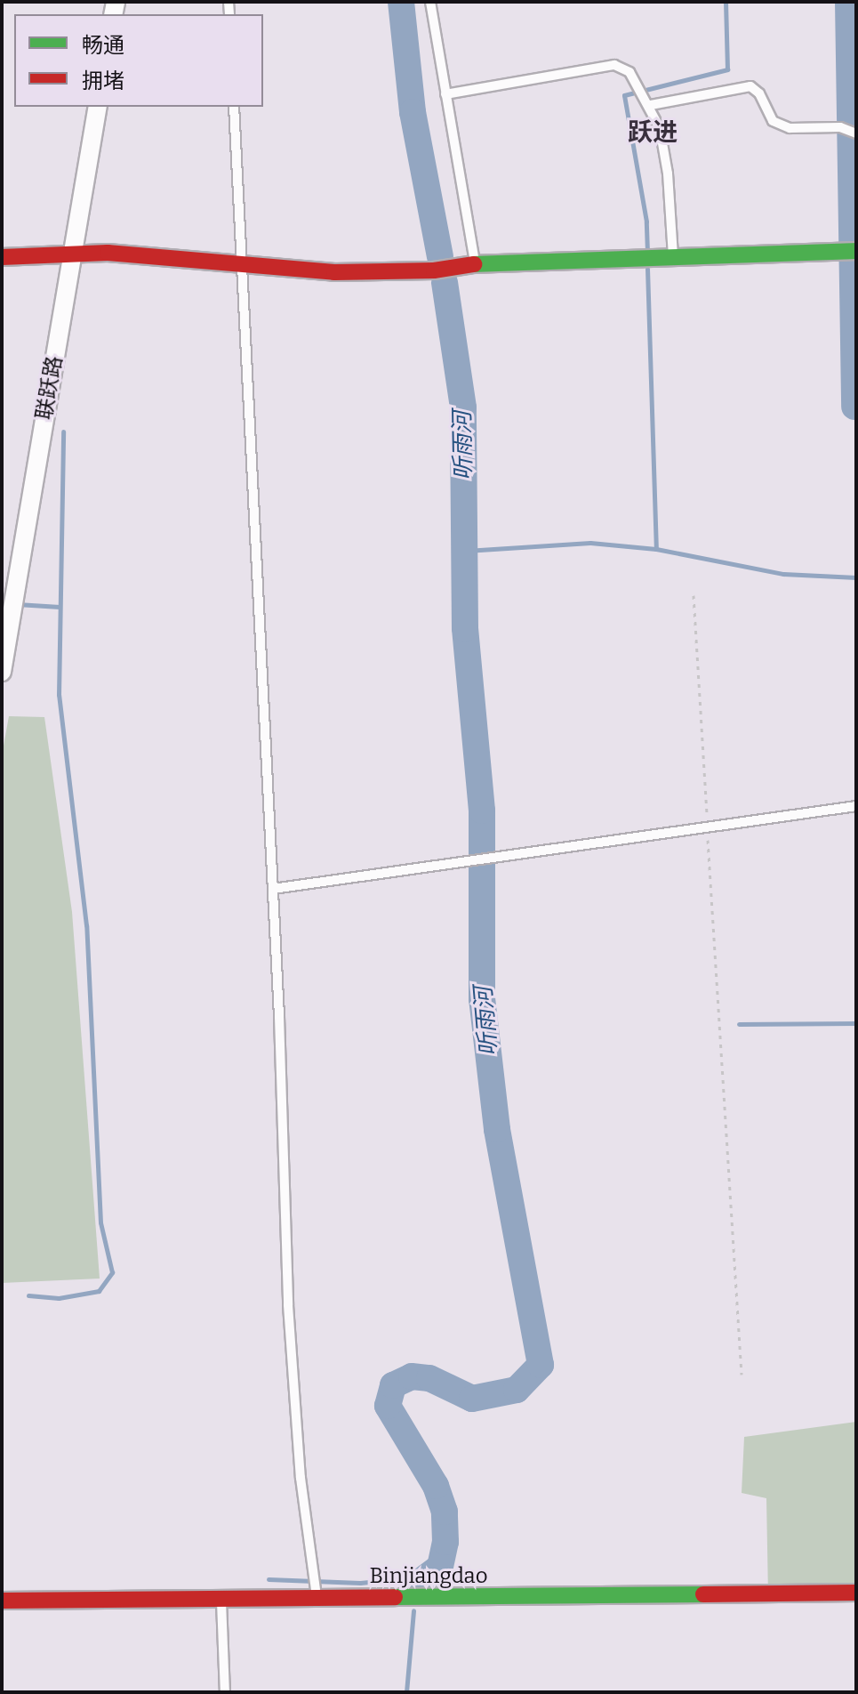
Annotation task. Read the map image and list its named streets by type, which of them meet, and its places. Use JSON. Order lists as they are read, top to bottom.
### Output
{
  "streets": {
    "street": ["联跃路", "Binjiangdao"]
  },
  "districts": ["跃进"],
  "water": ["听雨河"],
  "legend": ["畅通", "拥堵"]
}
